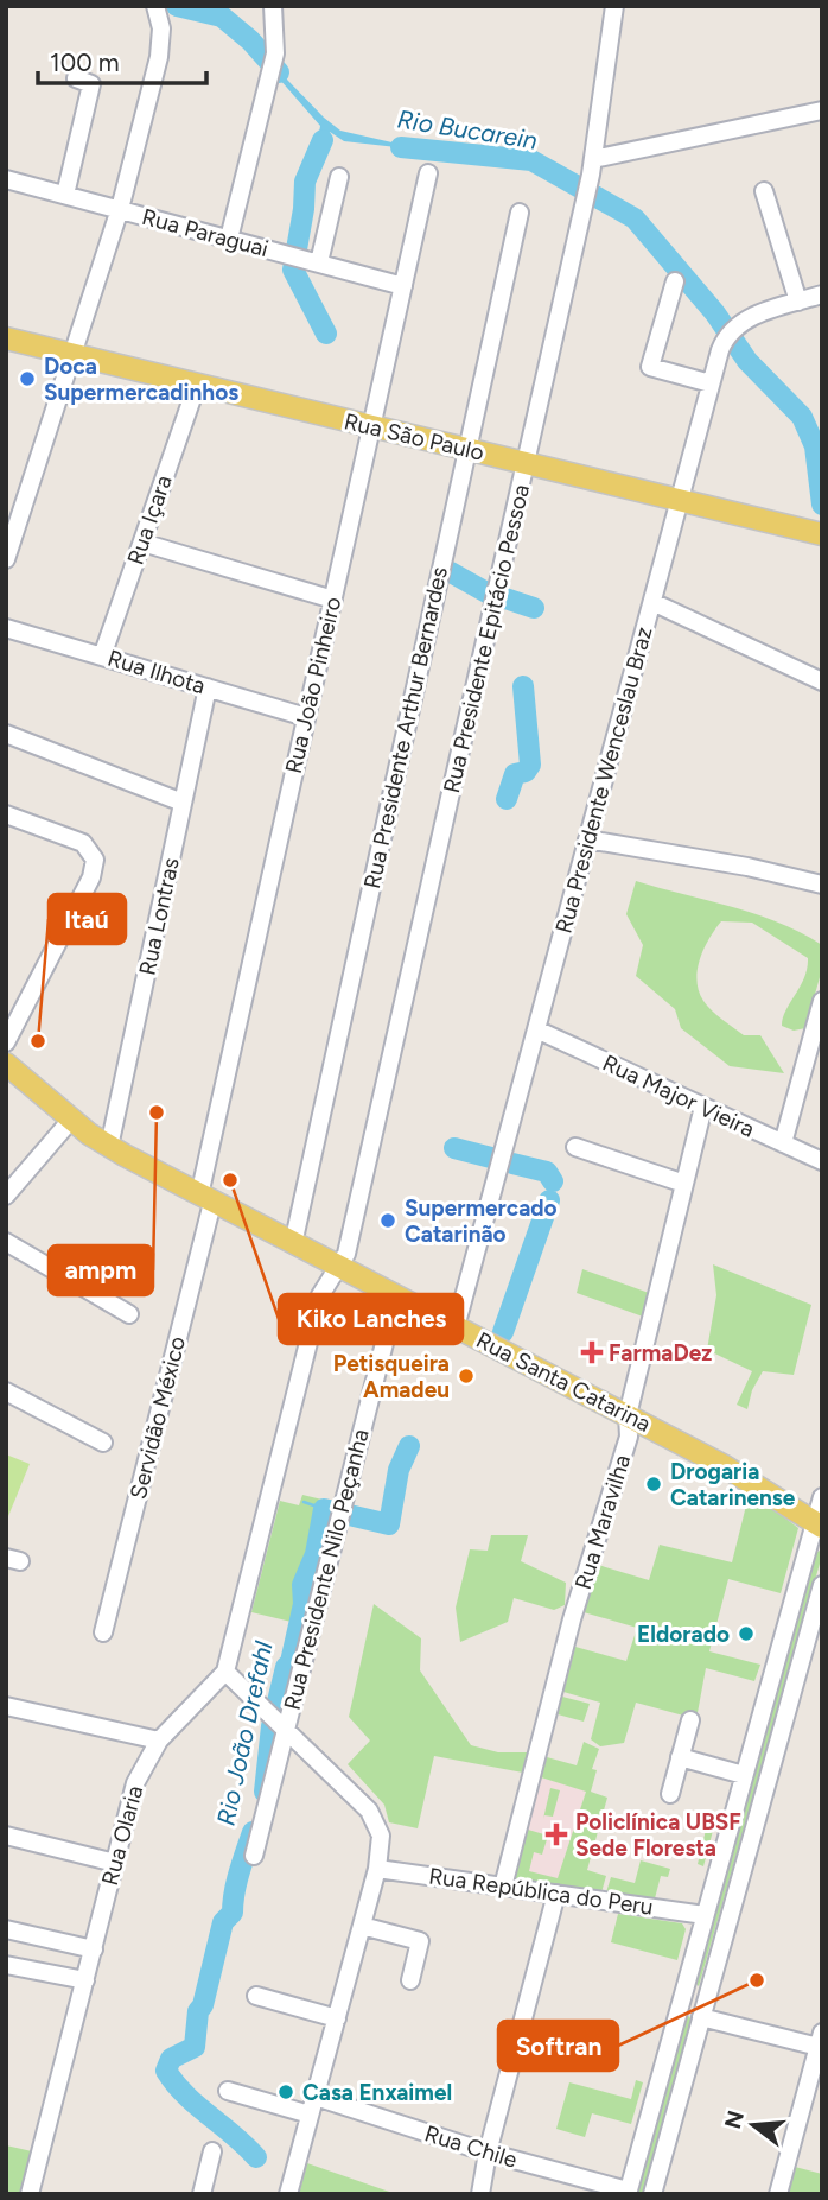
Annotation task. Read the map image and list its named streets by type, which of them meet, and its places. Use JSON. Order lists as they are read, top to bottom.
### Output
{
  "streets": {
    "main road": ["Rua São Paulo", "Rua Santa Catarina"],
    "street": [
      "Rua Paraguai",
      "Rua Içara",
      "Rua Presidente Epitácio Pessoa",
      "Rua Ilhota",
      "Rua João Pinheiro",
      "Rua Presidente Arthur Bernardes",
      "Rua Presidente Wenceslau Braz",
      "Rua Lontras",
      "Rua Major Vieira",
      "Servidão México",
      "Rua Maravilha",
      "Rua Presidente Nilo Peçanha",
      "Rua Olaria",
      "Rua República do Peru",
      "Rua Chile"
    ]
  },
  "crossings": [
    ["Rua Paraguai", "Rua João Pinheiro"],
    ["Rua São Paulo", "Rua Içara"],
    ["Rua São Paulo", "Rua Presidente Epitácio Pessoa"],
    ["Rua São Paulo", "Rua João Pinheiro"],
    ["Rua São Paulo", "Rua Presidente Arthur Bernardes"],
    ["Rua São Paulo", "Rua Presidente Wenceslau Braz"],
    ["Rua Içara", "Rua Ilhota"],
    ["Rua Presidente Epitácio Pessoa", "Rua Santa Catarina"],
    ["Rua Ilhota", "Rua João Pinheiro"],
    ["Rua Ilhota", "Rua Lontras"],
    ["Rua João Pinheiro", "Rua Santa Catarina"],
    ["Rua João Pinheiro", "Servidão México"],
    ["Rua Presidente Arthur Bernardes", "Rua Santa Catarina"],
    ["Rua Presidente Wenceslau Braz", "Rua Major Vieira"],
    ["Rua Presidente Wenceslau Braz", "Rua Santa Catarina"],
    ["Rua Lontras", "Rua Santa Catarina"],
    ["Rua Major Vieira", "Rua Maravilha"],
    ["Rua Santa Catarina", "Servidão México"],
    ["Rua Santa Catarina", "Rua Maravilha"],
    ["Rua Santa Catarina", "Rua Presidente Nilo Peçanha"],
    ["Rua Maravilha", "Rua República do Peru"],
    ["Rua Presidente Nilo Peçanha", "Rua República do Peru"],
    ["Rua Presidente Nilo Peçanha", "Rua Chile"]
  ],
  "water": ["Rio Bucarein", "Rio João Drefahl"],
  "places": {
    "other": [
      "Doca Supermercadinhos",
      "Itaú",
      "ampm",
      "Kiko Lanches",
      "Supermercado Catarinão",
      "Petisqueira Amadeu",
      "Drogaria Catarinense",
      "Eldorado",
      "Softran",
      "Casa Enxaimel"
    ],
    "health": ["FarmaDez", "Policlínica UBSF Sede Floresta"]
  },
  "scale_bar": "100 m",
  "north": "left"
}
